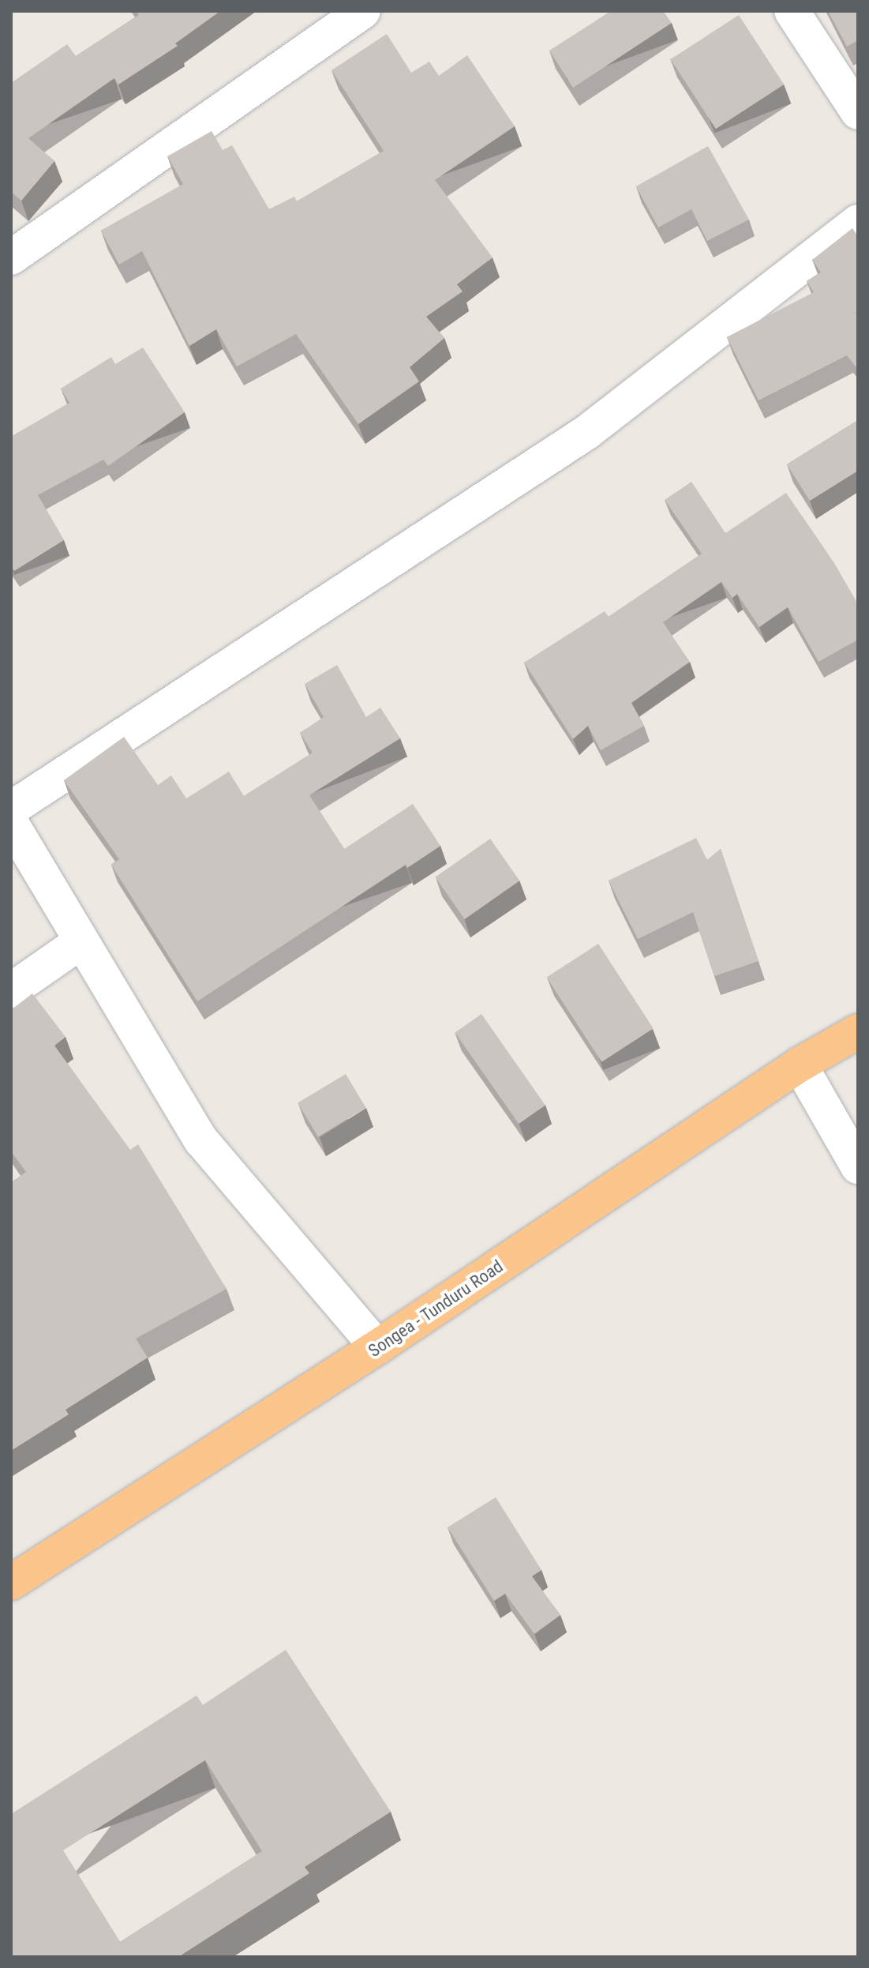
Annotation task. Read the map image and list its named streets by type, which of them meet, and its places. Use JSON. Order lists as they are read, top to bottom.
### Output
{
  "streets": {
    "highway": ["Songea - Tunduru Road"]
  }
}
